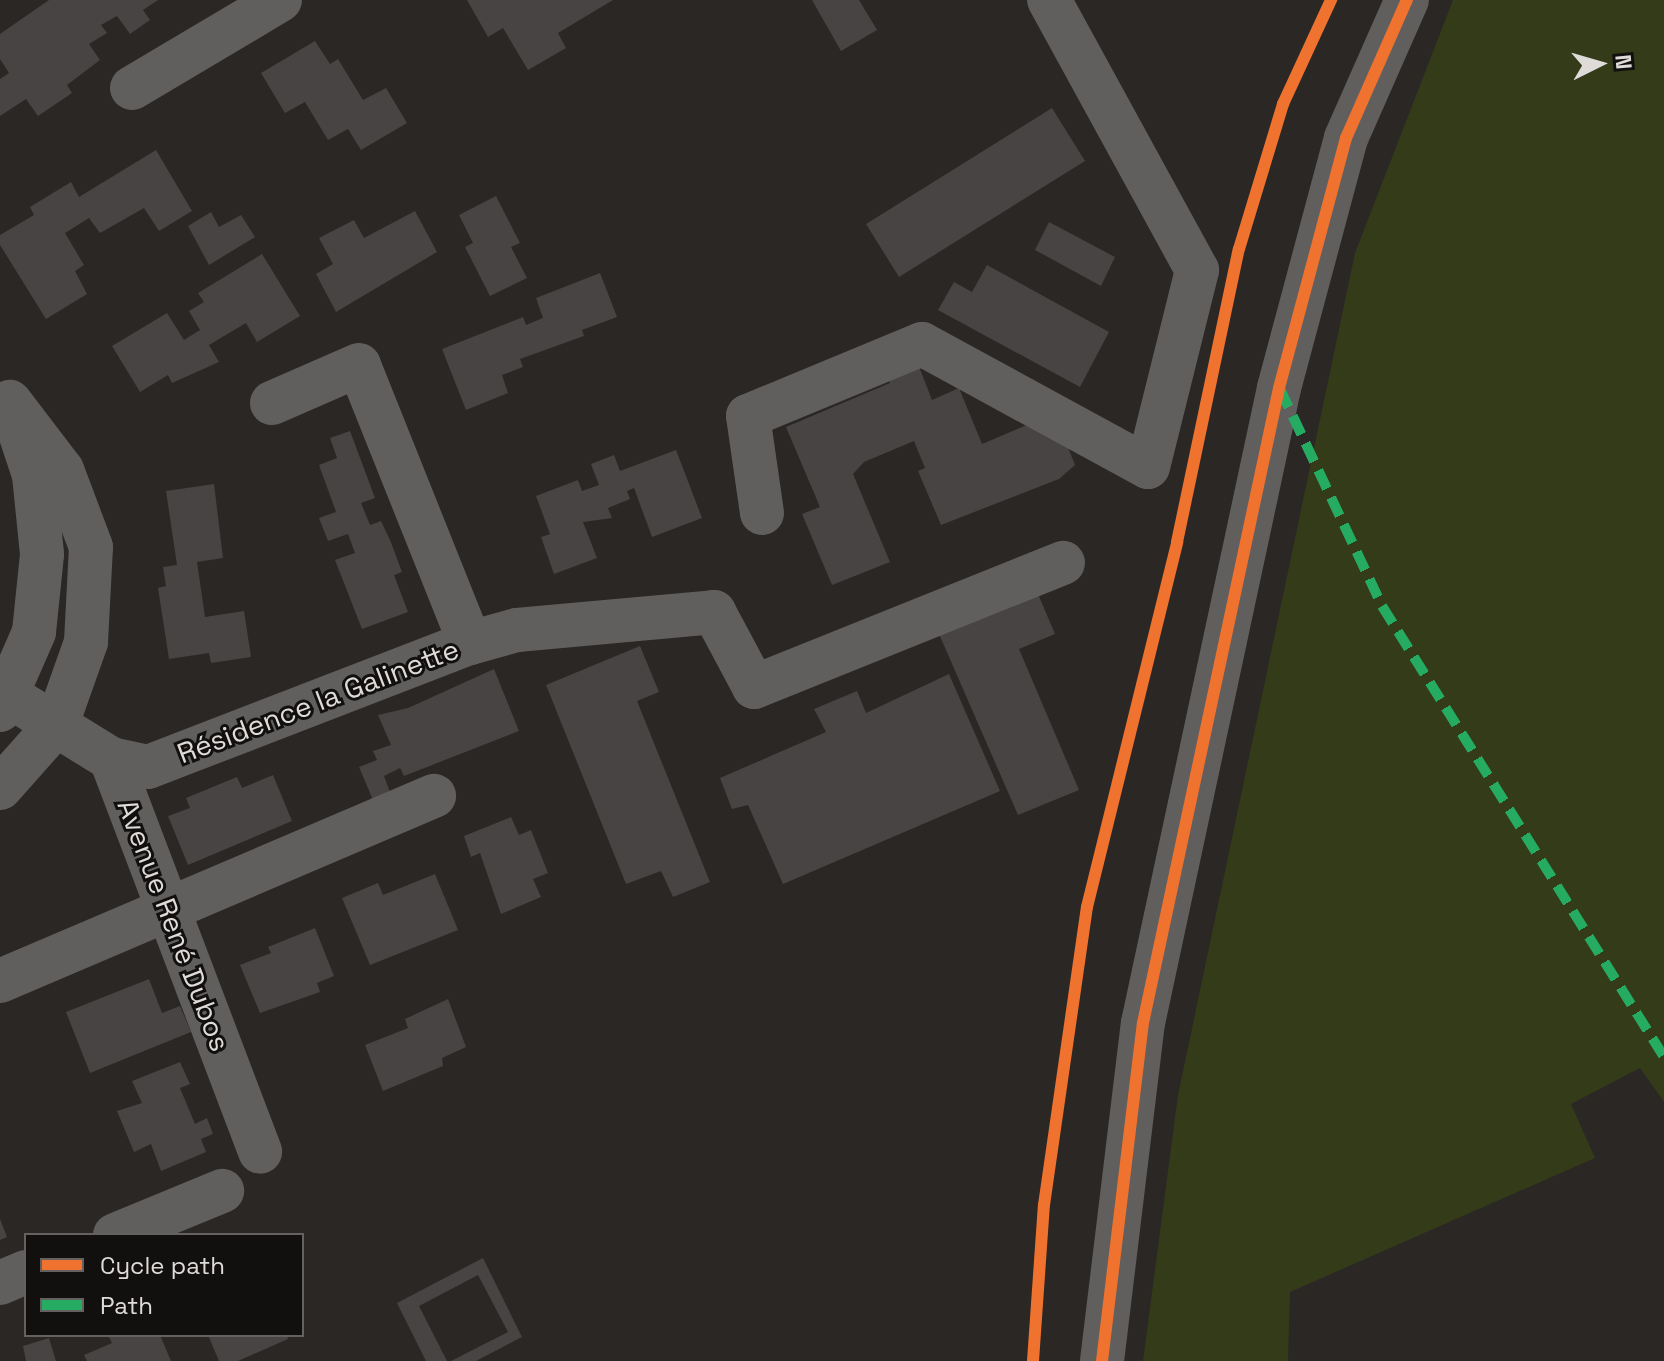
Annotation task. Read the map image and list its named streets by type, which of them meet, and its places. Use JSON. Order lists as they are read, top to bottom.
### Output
{
  "streets": {
    "street": ["Résidence la Galinette", "Avenue René Dubos"]
  },
  "crossings": [
    ["Résidence la Galinette", "Avenue René Dubos"]
  ],
  "legend": ["Cycle path", "Path"],
  "north": "right"
}
